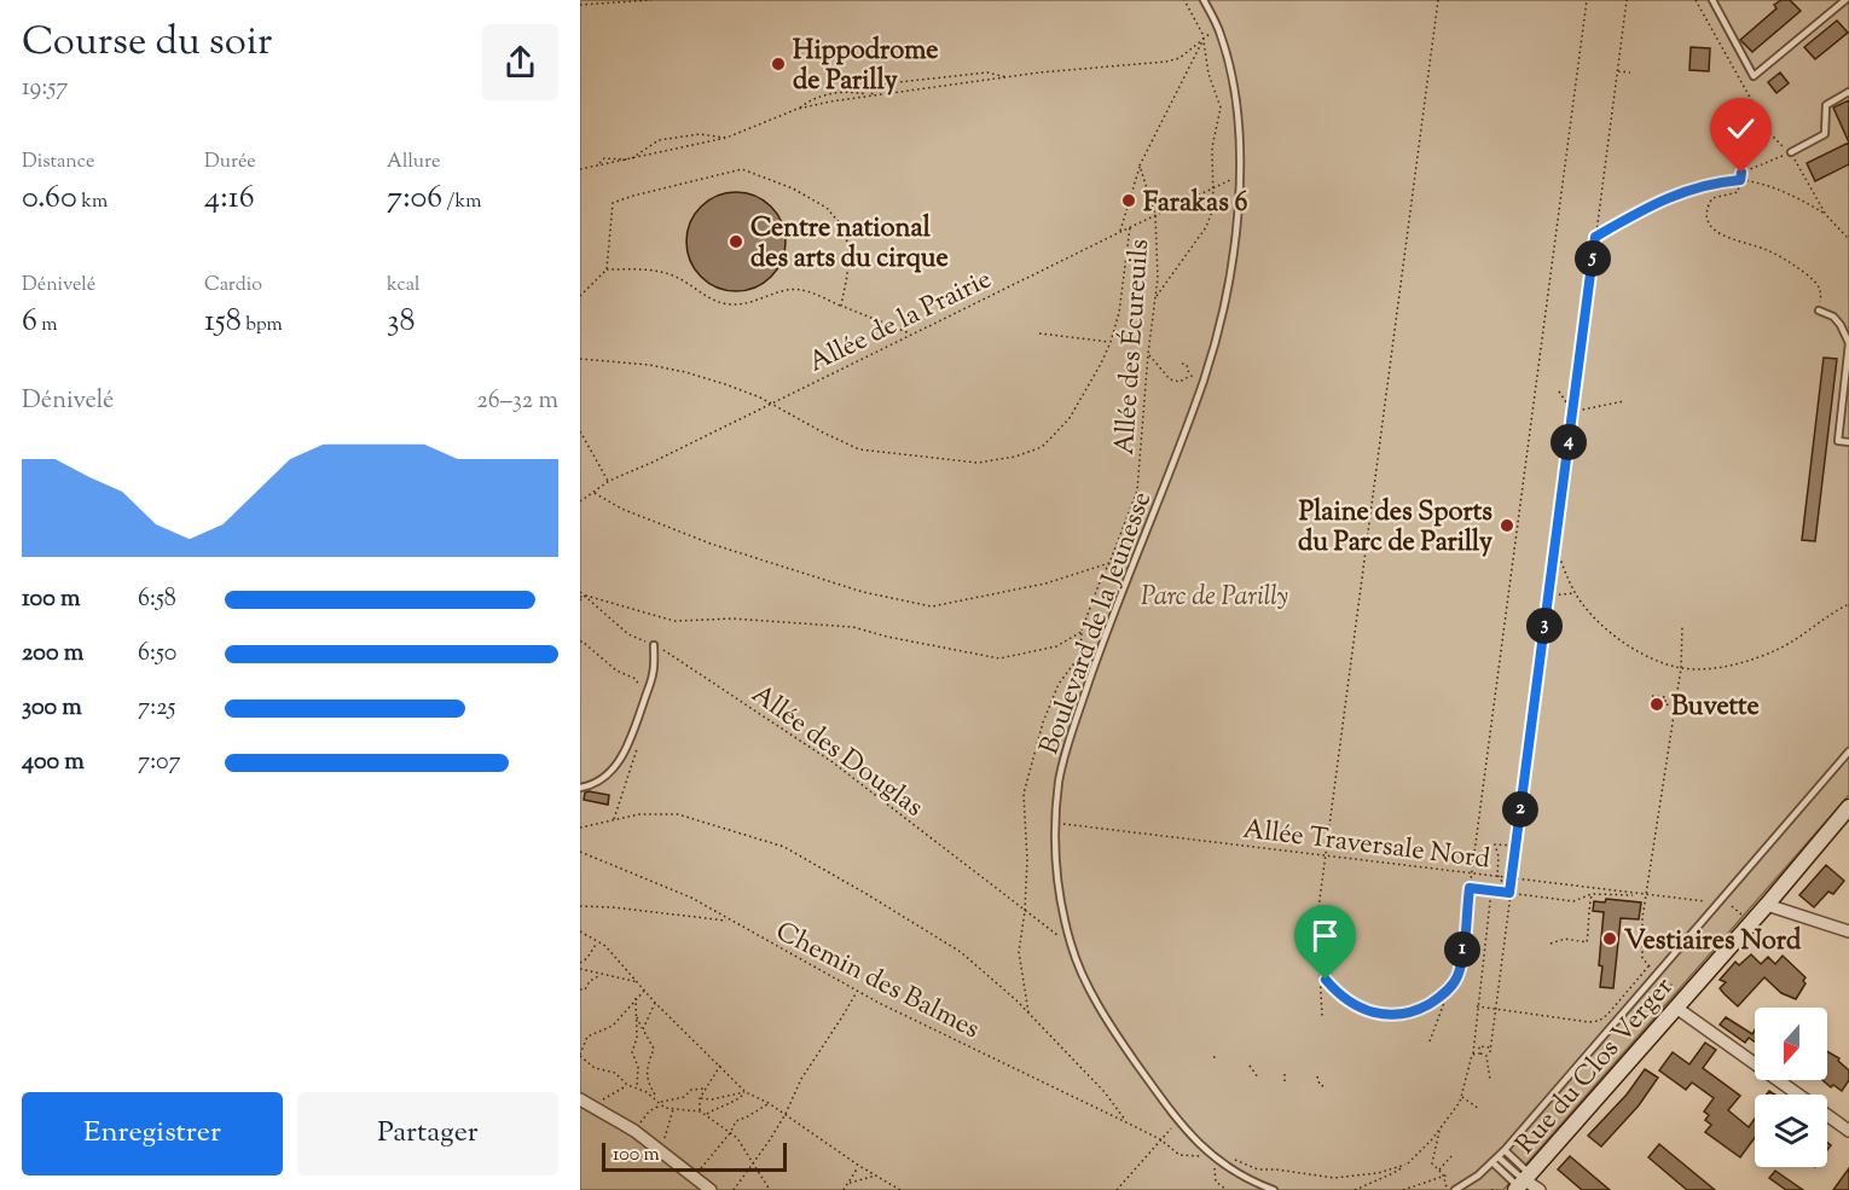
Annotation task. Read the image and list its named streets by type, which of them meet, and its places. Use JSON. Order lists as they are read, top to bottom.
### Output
{
  "streets": {
    "street": ["Rue du Clos Verger"],
    "lane": ["Boulevard de la Jeunesse"],
    "path": [
      "Allée de la Prairie",
      "Allée des Écureuils",
      "Allée des Douglas",
      "Allée Traversale Nord",
      "Chemin des Balmes"
    ]
  },
  "crossings": [
    ["Allée de la Prairie", "Allée des Écureuils"],
    ["Allée de la Prairie", "Boulevard de la Jeunesse"],
    ["Allée des Écureuils", "Allée des Douglas"],
    ["Boulevard de la Jeunesse", "Allée des Douglas"],
    ["Boulevard de la Jeunesse", "Allée Traversale Nord"],
    ["Boulevard de la Jeunesse", "Chemin des Balmes"]
  ],
  "parks": ["Parc de Parilly"],
  "places": [
    "Hippodrome de Parilly",
    "Farakas 6",
    "Centre national des arts du cirque",
    "Plaine des Sports du Parc de Parilly",
    "Buvette",
    "Vestiaires Nord"
  ],
  "scale_bar": "100 m",
  "north": "bottom",
  "page": {
    "heading": ["Course du soir", "19:57"],
    "stats": [
      ["Distance", "0.60 km"],
      ["Durée", "4:16"],
      ["Allure", "7:06 /km"],
      ["Dénivelé", "6 m"],
      ["Cardio", "158 bpm"],
      ["kcal", "38"]
    ],
    "pins": [
      "5",
      "4",
      "3",
      "2",
      "1"
    ],
    "chart": ["Dénivelé", "26–32 m"],
    "list": [
      {
        "name": "100 m",
        "note": "6:58"
      },
      {
        "name": "200 m",
        "note": "6:50"
      },
      {
        "name": "300 m",
        "note": "7:25"
      },
      {
        "name": "400 m",
        "note": "7:07"
      }
    ],
    "buttons": ["Enregistrer", "Partager"],
    "scale": "100 m"
  }
}
